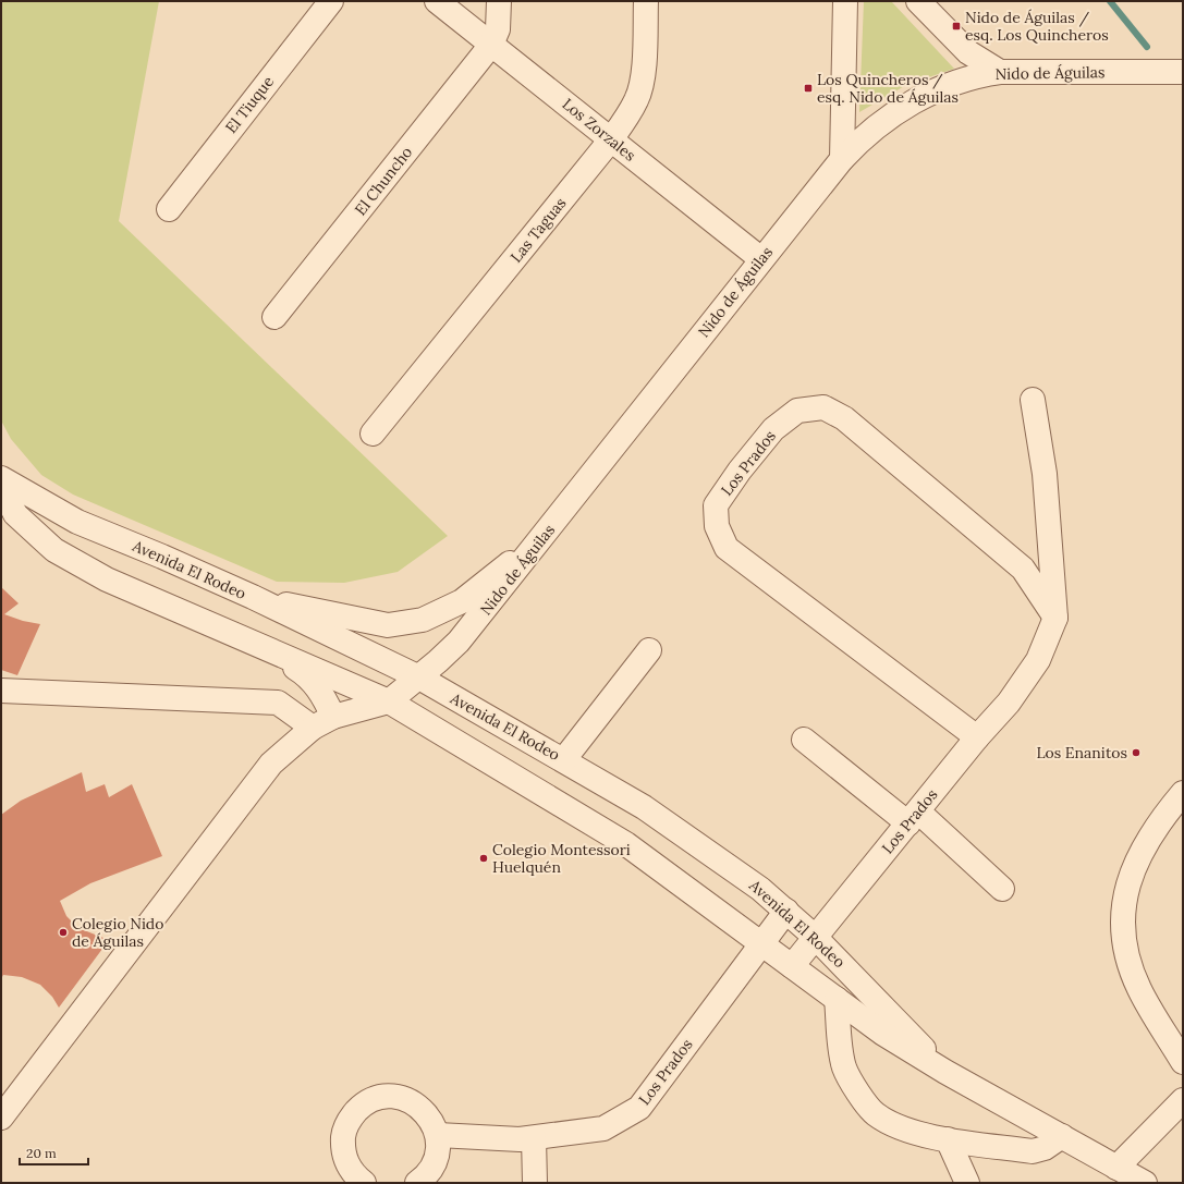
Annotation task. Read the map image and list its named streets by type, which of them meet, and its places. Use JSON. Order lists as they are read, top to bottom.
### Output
{
  "streets": {
    "street": [
      "Nido de Águilas",
      "El Tiuque",
      "Los Zorzales",
      "El Chuncho",
      "Las Taguas",
      "Los Prados",
      "Avenida El Rodeo"
    ]
  },
  "crossings": [
    ["Nido de Águilas", "Los Zorzales"],
    ["Nido de Águilas", "Avenida El Rodeo"],
    ["Los Zorzales", "El Chuncho"],
    ["Los Zorzales", "Las Taguas"],
    ["Los Prados", "Avenida El Rodeo"]
  ],
  "places": {
    "transit": ["Nido de Águilas / esq. Los Quincheros", "Los Quincheros / esq. Nido de Águilas"],
    "other": ["Los Enanitos", "Colegio Montessori Huelquén", "Colegio Nido de Águilas"]
  },
  "scale_bar": "20 m"
}
